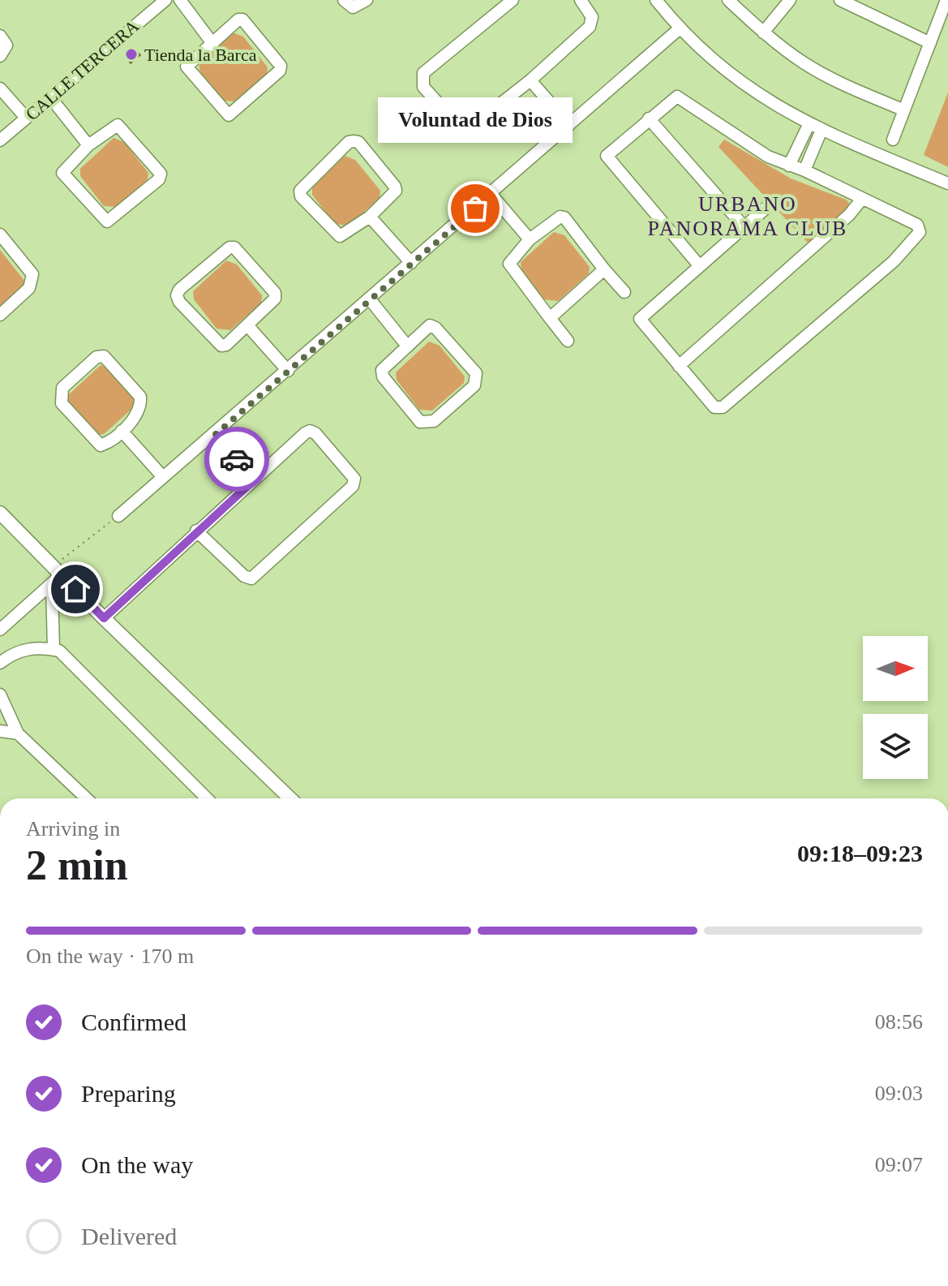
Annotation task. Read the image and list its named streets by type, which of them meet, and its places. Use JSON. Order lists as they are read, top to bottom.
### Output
{
  "streets": {
    "street": ["CALLE TERCERA"]
  },
  "districts": ["URBANO PANORAMA CLUB"],
  "places": ["Tienda la Barca", "Voluntad de Dios"],
  "north": "right",
  "page": {
    "bubble": "Voluntad de Dios",
    "heading": ["2 min", "Arriving in", "09:18–09:23"],
    "bar": "On the way · 170 m",
    "list": [
      ["Confirmed", "08:56"],
      ["Preparing", "09:03"],
      ["On the way", "09:07"],
      "Delivered"
    ]
  }
}
